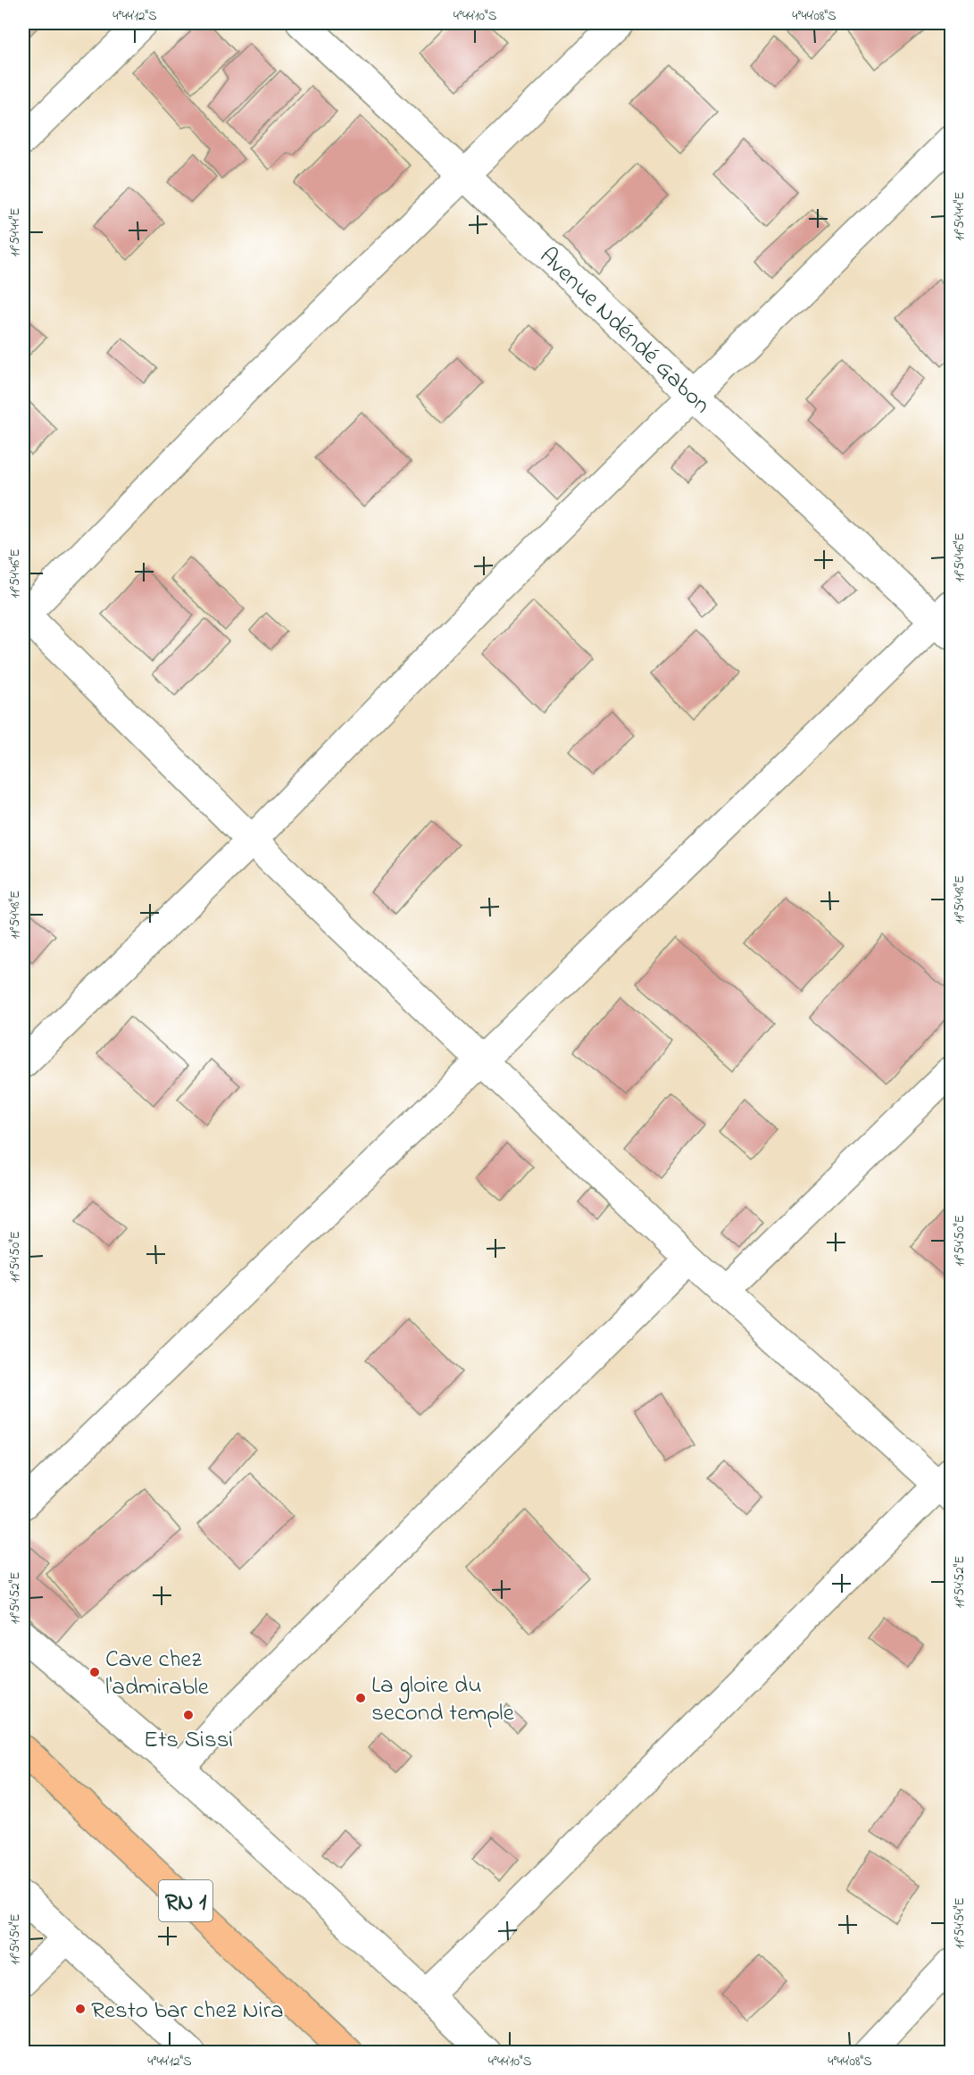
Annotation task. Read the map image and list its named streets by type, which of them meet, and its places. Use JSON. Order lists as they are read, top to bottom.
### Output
{
  "streets": {
    "highway": ["RN 1"],
    "street": ["Avenue Ndéndé Gabon"]
  },
  "places": [
    "Cave chez l'admirable",
    "La gloire du second temple",
    "Ets Sissi",
    "Resto bar chez Nira"
  ],
  "coordinates": [
    "4°44'12\"S",
    "4°44'10\"S",
    "4°44'08\"S",
    "11°54'44\"E",
    "11°54'46\"E",
    "11°54'48\"E",
    "11°54'50\"E",
    "11°54'52\"E",
    "11°54'54\"E"
  ]
}
